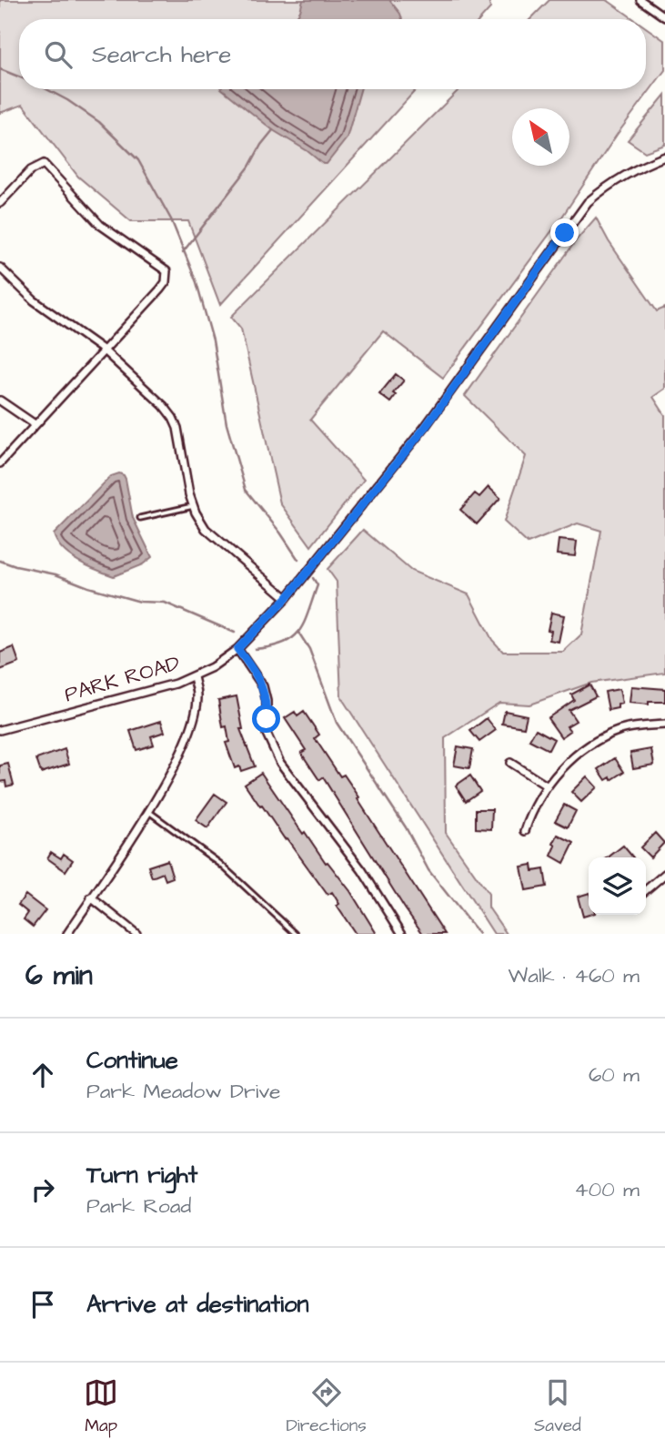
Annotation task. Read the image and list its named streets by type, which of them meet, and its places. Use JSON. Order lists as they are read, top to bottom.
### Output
{
  "streets": {
    "street": ["PARK ROAD"]
  },
  "north": "top left",
  "page": {
    "search": "Search here",
    "heading": ["6 min", "Walk · 460 m"],
    "list": [
      ["Continue", "Park Meadow Drive", "60 m"],
      ["Turn right", "Park Road", "400 m"],
      "Arrive at destination"
    ],
    "nav": ["Map", "Directions", "Saved"]
  }
}
